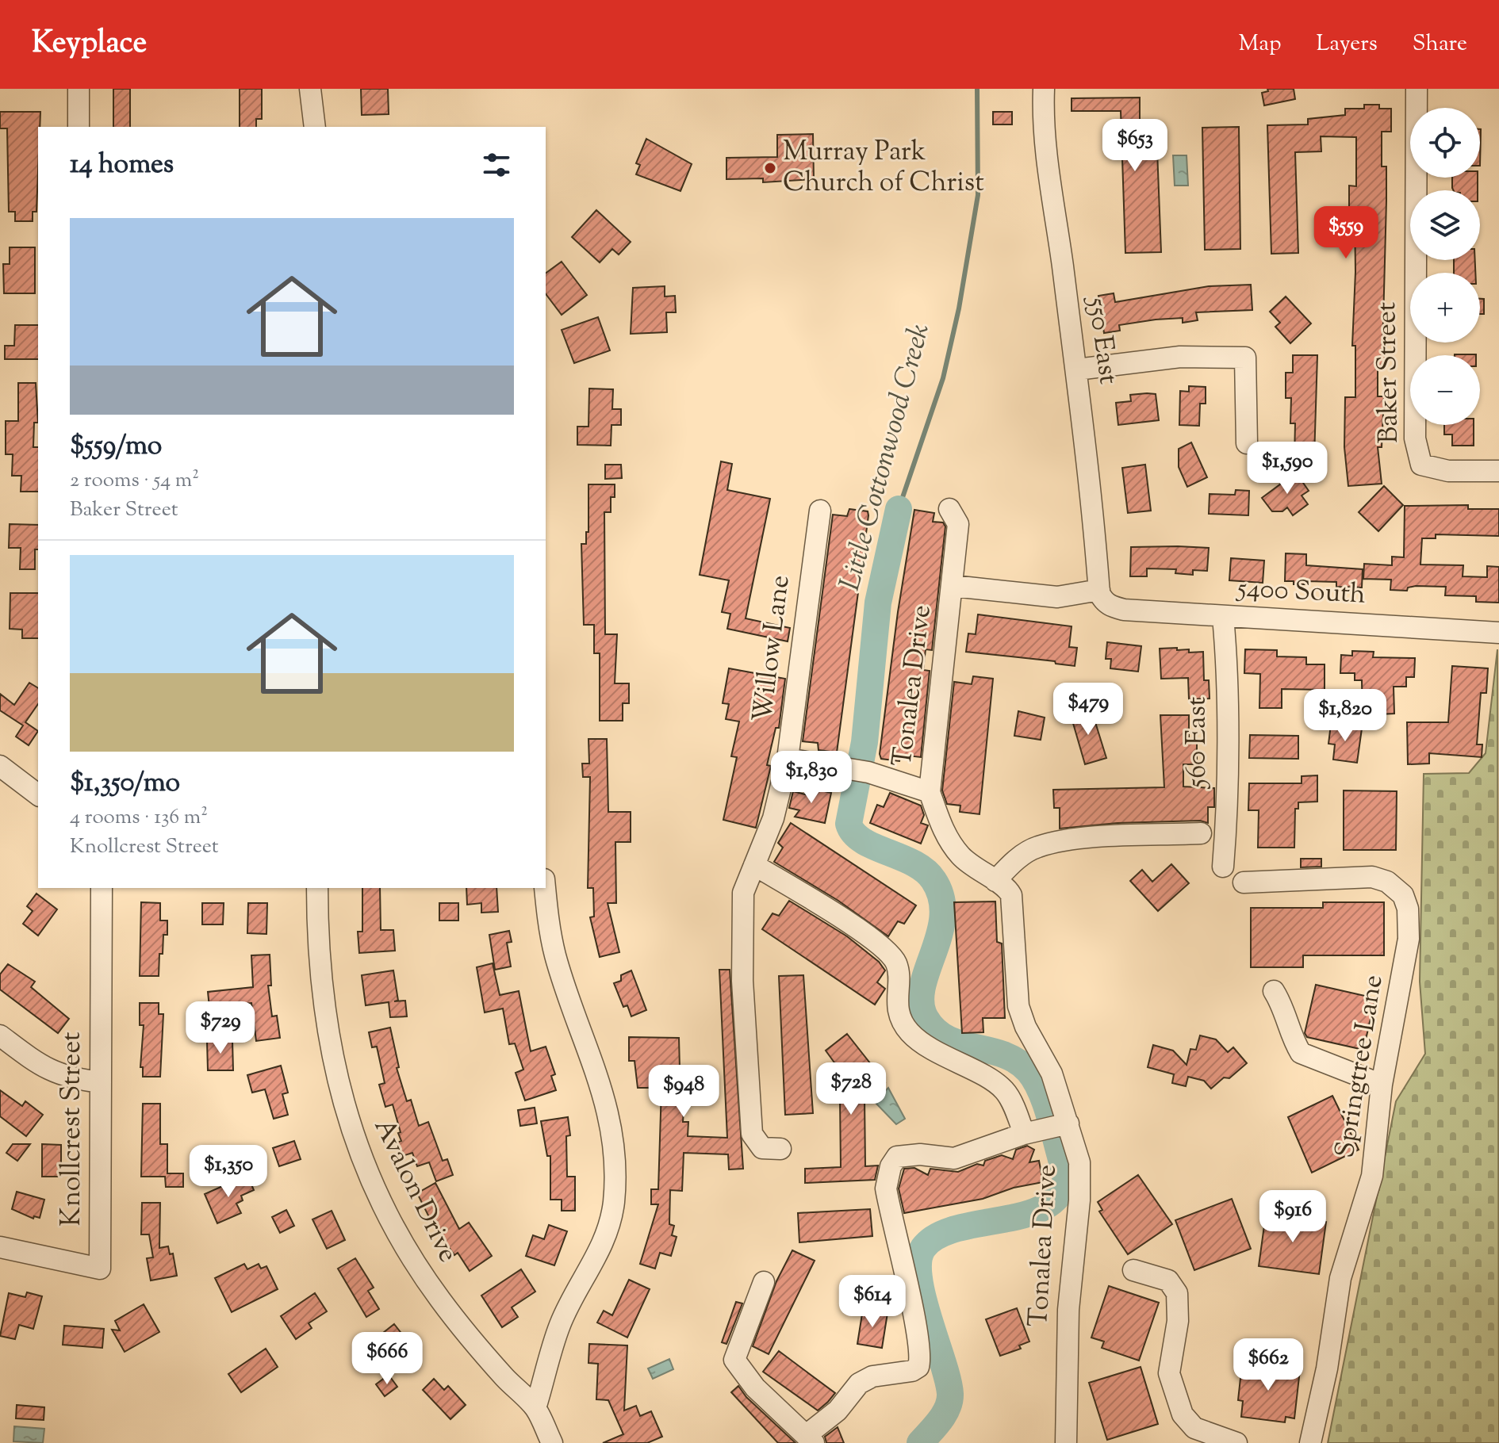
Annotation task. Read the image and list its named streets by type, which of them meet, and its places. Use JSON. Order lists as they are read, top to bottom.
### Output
{
  "streets": {
    "street": [
      "550 East",
      "Baker Street",
      "5400 South",
      "Willow Lane",
      "Tonalea Drive",
      "560 East",
      "Springtree Lane",
      "Knollcrest Street",
      "Avalon Drive"
    ]
  },
  "crossings": [
    ["550 East", "5400 South"],
    ["550 East", "Tonalea Drive"],
    ["5400 South", "Tonalea Drive"],
    ["5400 South", "560 East"],
    ["Willow Lane", "Tonalea Drive"]
  ],
  "water": ["Little Cottonwood Creek"],
  "places": ["Murray Park Church of Christ"],
  "page": {
    "header": "Keyplace",
    "nav": ["Map", "Layers", "Share"],
    "map_buttons": ["+", "−"],
    "price": [
      "$653",
      "$559",
      "$1,590",
      "$479",
      "$1,820",
      "$1,830",
      "$729",
      "$728",
      "$948",
      "$1,350",
      "$916",
      "$614",
      "$666",
      "$662"
    ],
    "heading": "14 homes",
    "list": [
      {
        "name": "$559/mo",
        "note": "2 rooms · 54 m² · Baker Street"
      },
      {
        "name": "$1,350/mo",
        "note": "4 rooms · 136 m² · Knollcrest Street"
      }
    ]
  }
}
